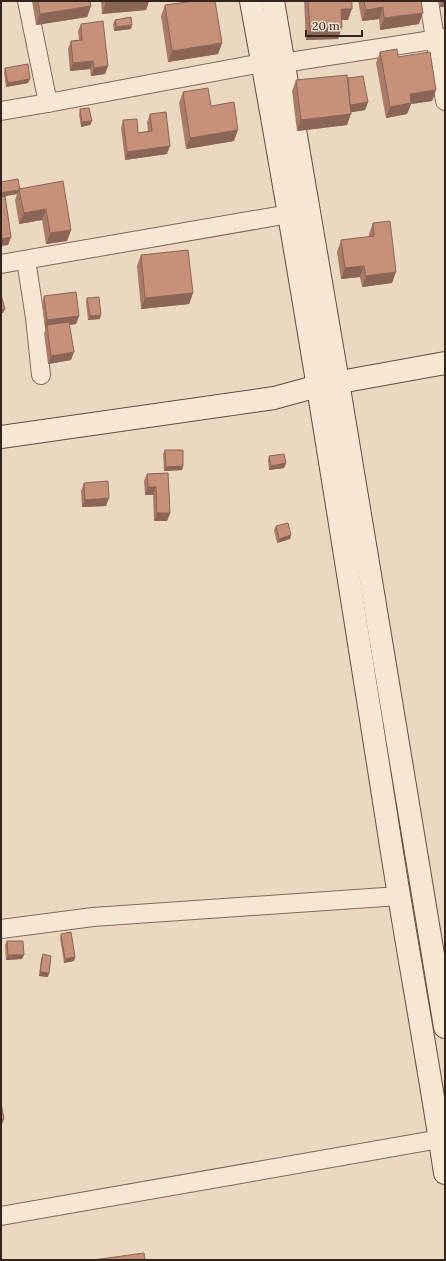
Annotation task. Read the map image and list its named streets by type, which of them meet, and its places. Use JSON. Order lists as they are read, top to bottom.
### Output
{
  "scale_bar": "20 m"
}
